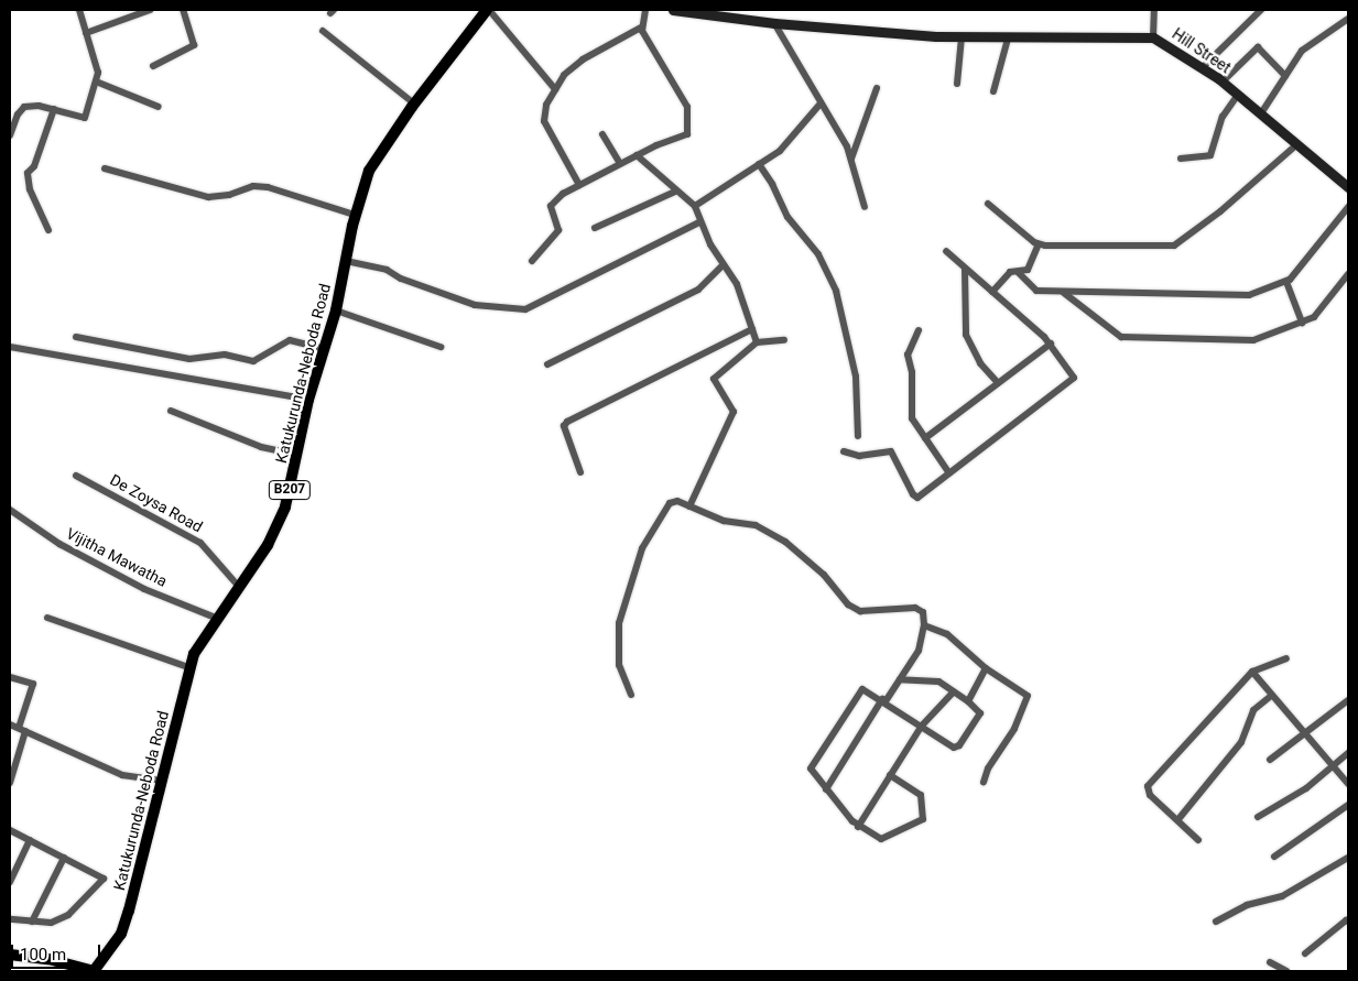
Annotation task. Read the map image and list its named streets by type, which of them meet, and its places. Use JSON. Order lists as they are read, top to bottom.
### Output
{
  "streets": {
    "main road": ["Hill Street", "Katukurunda-Neboda Road", "B207"],
    "street": ["De Zoysa Road", "Vijitha Mawatha"]
  },
  "crossings": [
    ["Katukurunda-Neboda Road", "De Zoysa Road"],
    ["Katukurunda-Neboda Road", "Vijitha Mawatha"]
  ],
  "scale_bar": "100 m"
}
